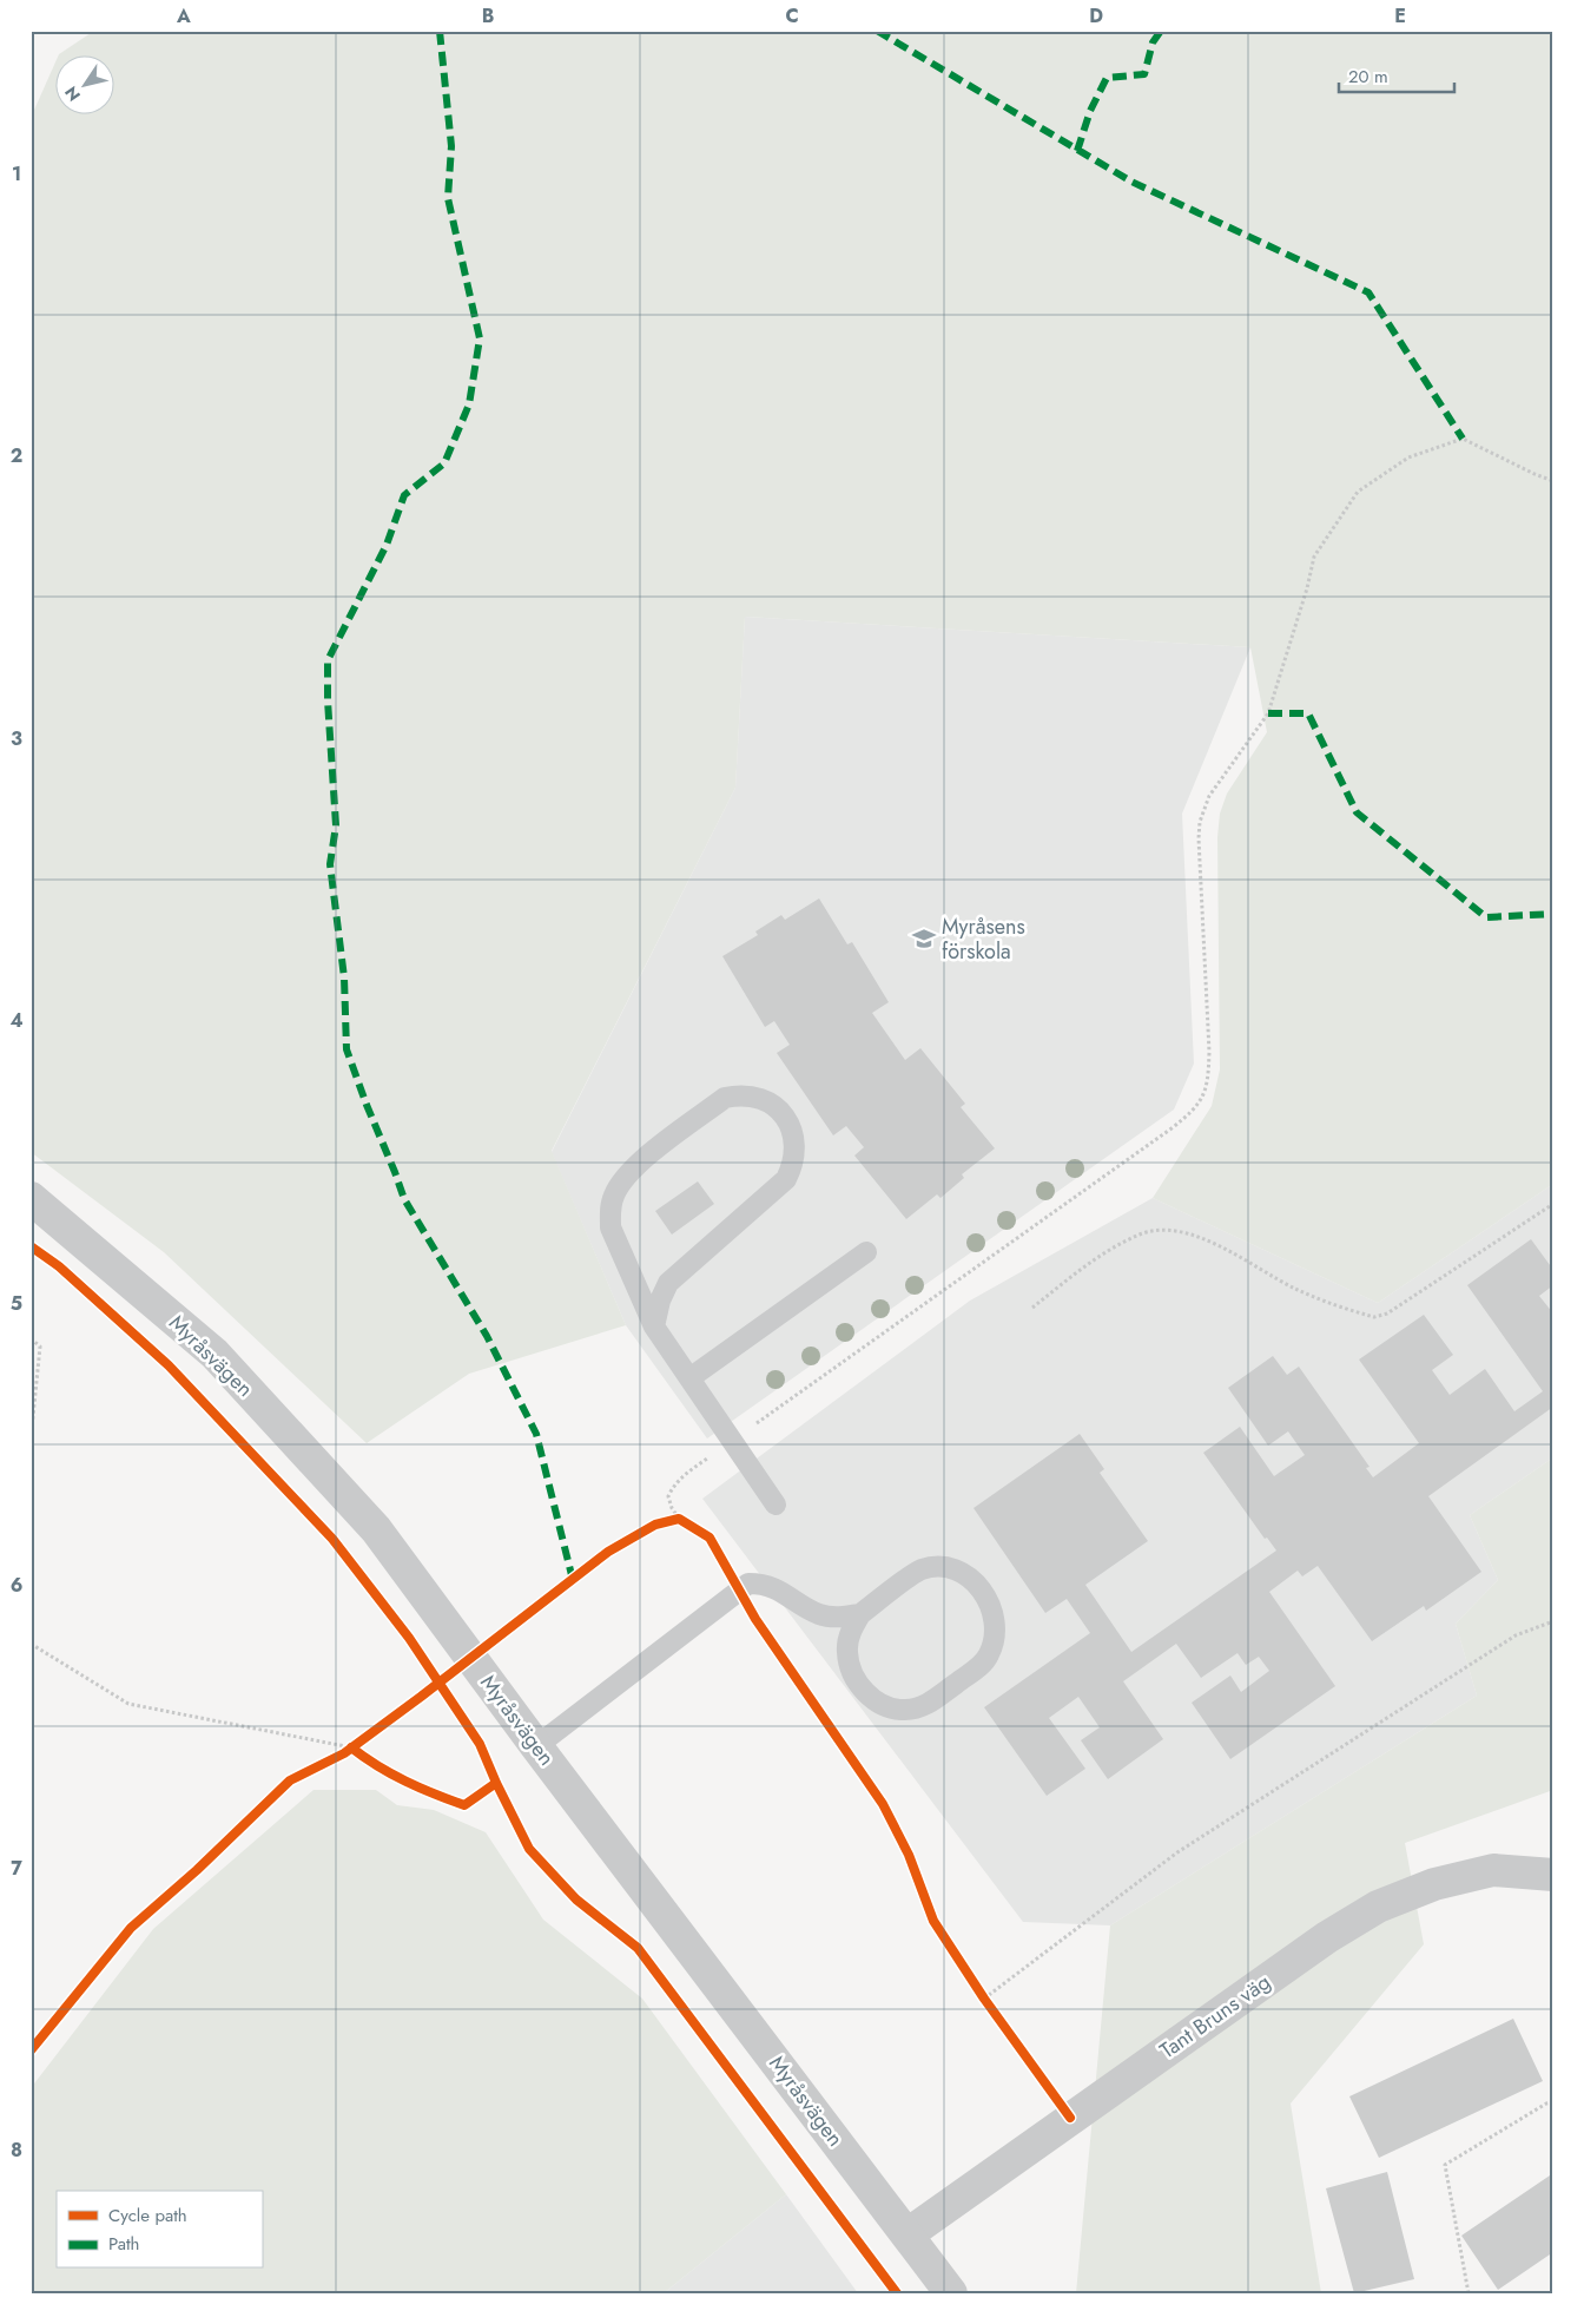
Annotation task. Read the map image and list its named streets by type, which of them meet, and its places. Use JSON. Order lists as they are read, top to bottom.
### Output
{
  "streets": {
    "street": ["Myråsvägen", "Tant Bruns väg"]
  },
  "crossings": [
    ["Myråsvägen", "Tant Bruns väg"]
  ],
  "places": {
    "school or university": ["Myråsens förskola"]
  },
  "legend": ["Cycle path", "Path"],
  "scale_bar": "20 m",
  "north": "bottom left",
  "grid": {
    "columns": [
      "A",
      "B",
      "C",
      "D",
      "E"
    ],
    "rows": [
      "1",
      "2",
      "3",
      "4",
      "5",
      "6",
      "7",
      "8"
    ]
  }
}
